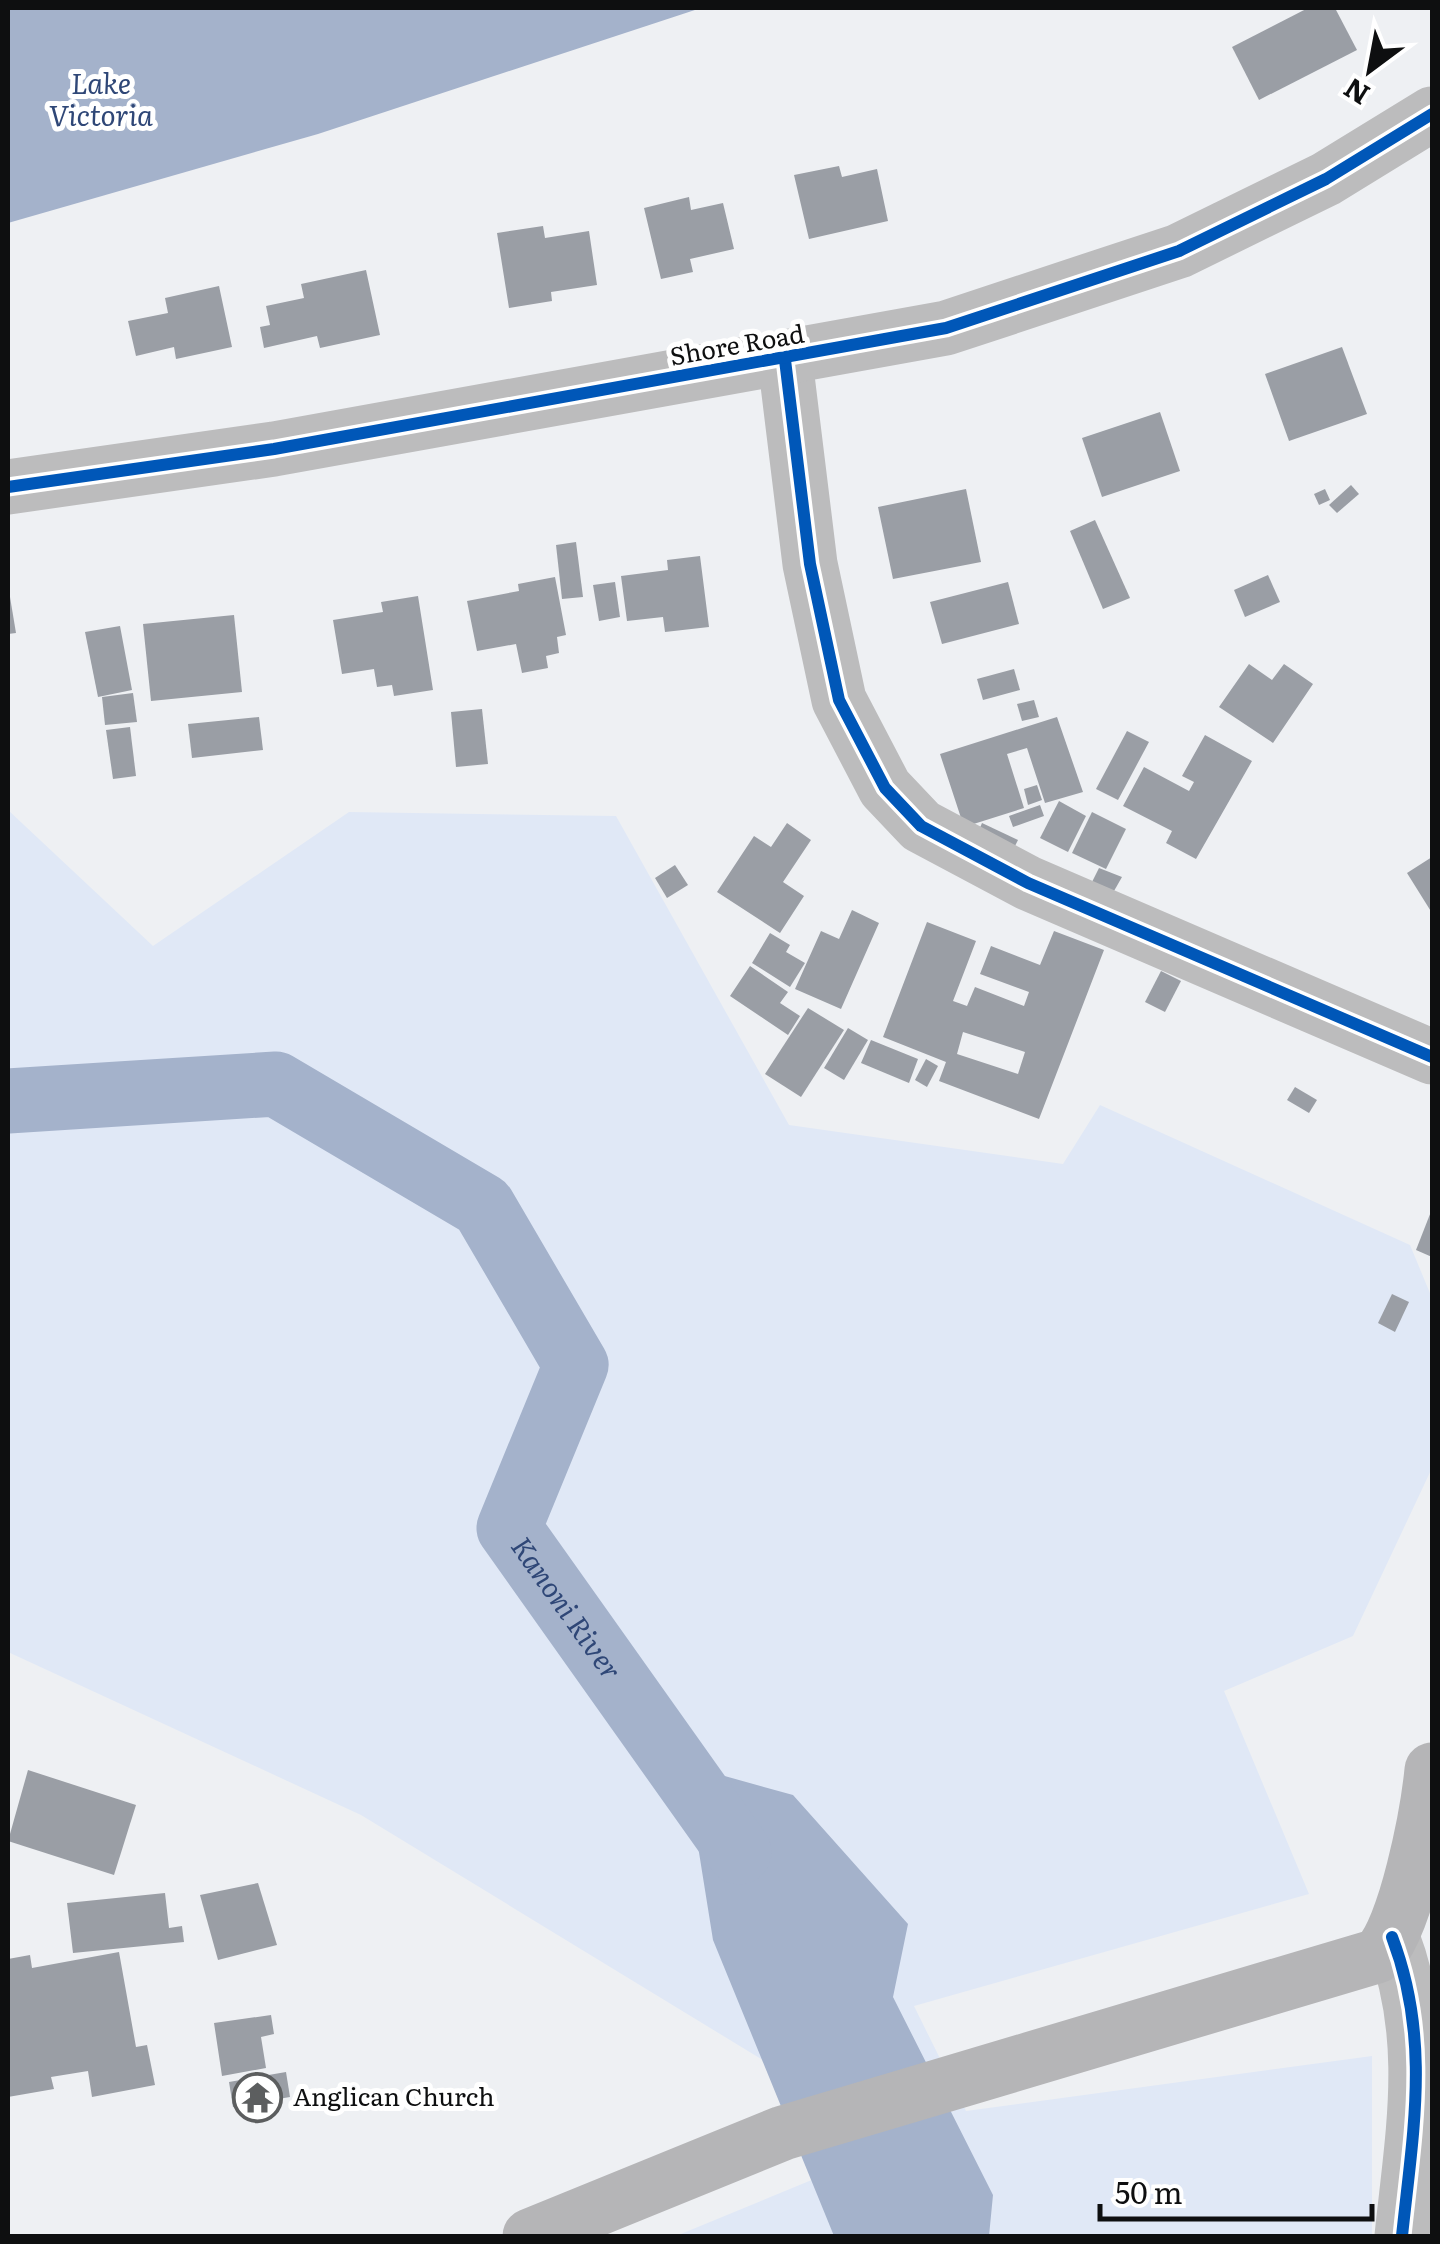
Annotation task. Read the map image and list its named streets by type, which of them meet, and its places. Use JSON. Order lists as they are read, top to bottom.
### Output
{
  "streets": {
    "street": ["Shore Road"]
  },
  "water": ["Lake Victoria", "Kanoni River"],
  "places": {
    "temple": ["Anglican Church"]
  },
  "scale_bar": "50 m",
  "north": "bottom left"
}
